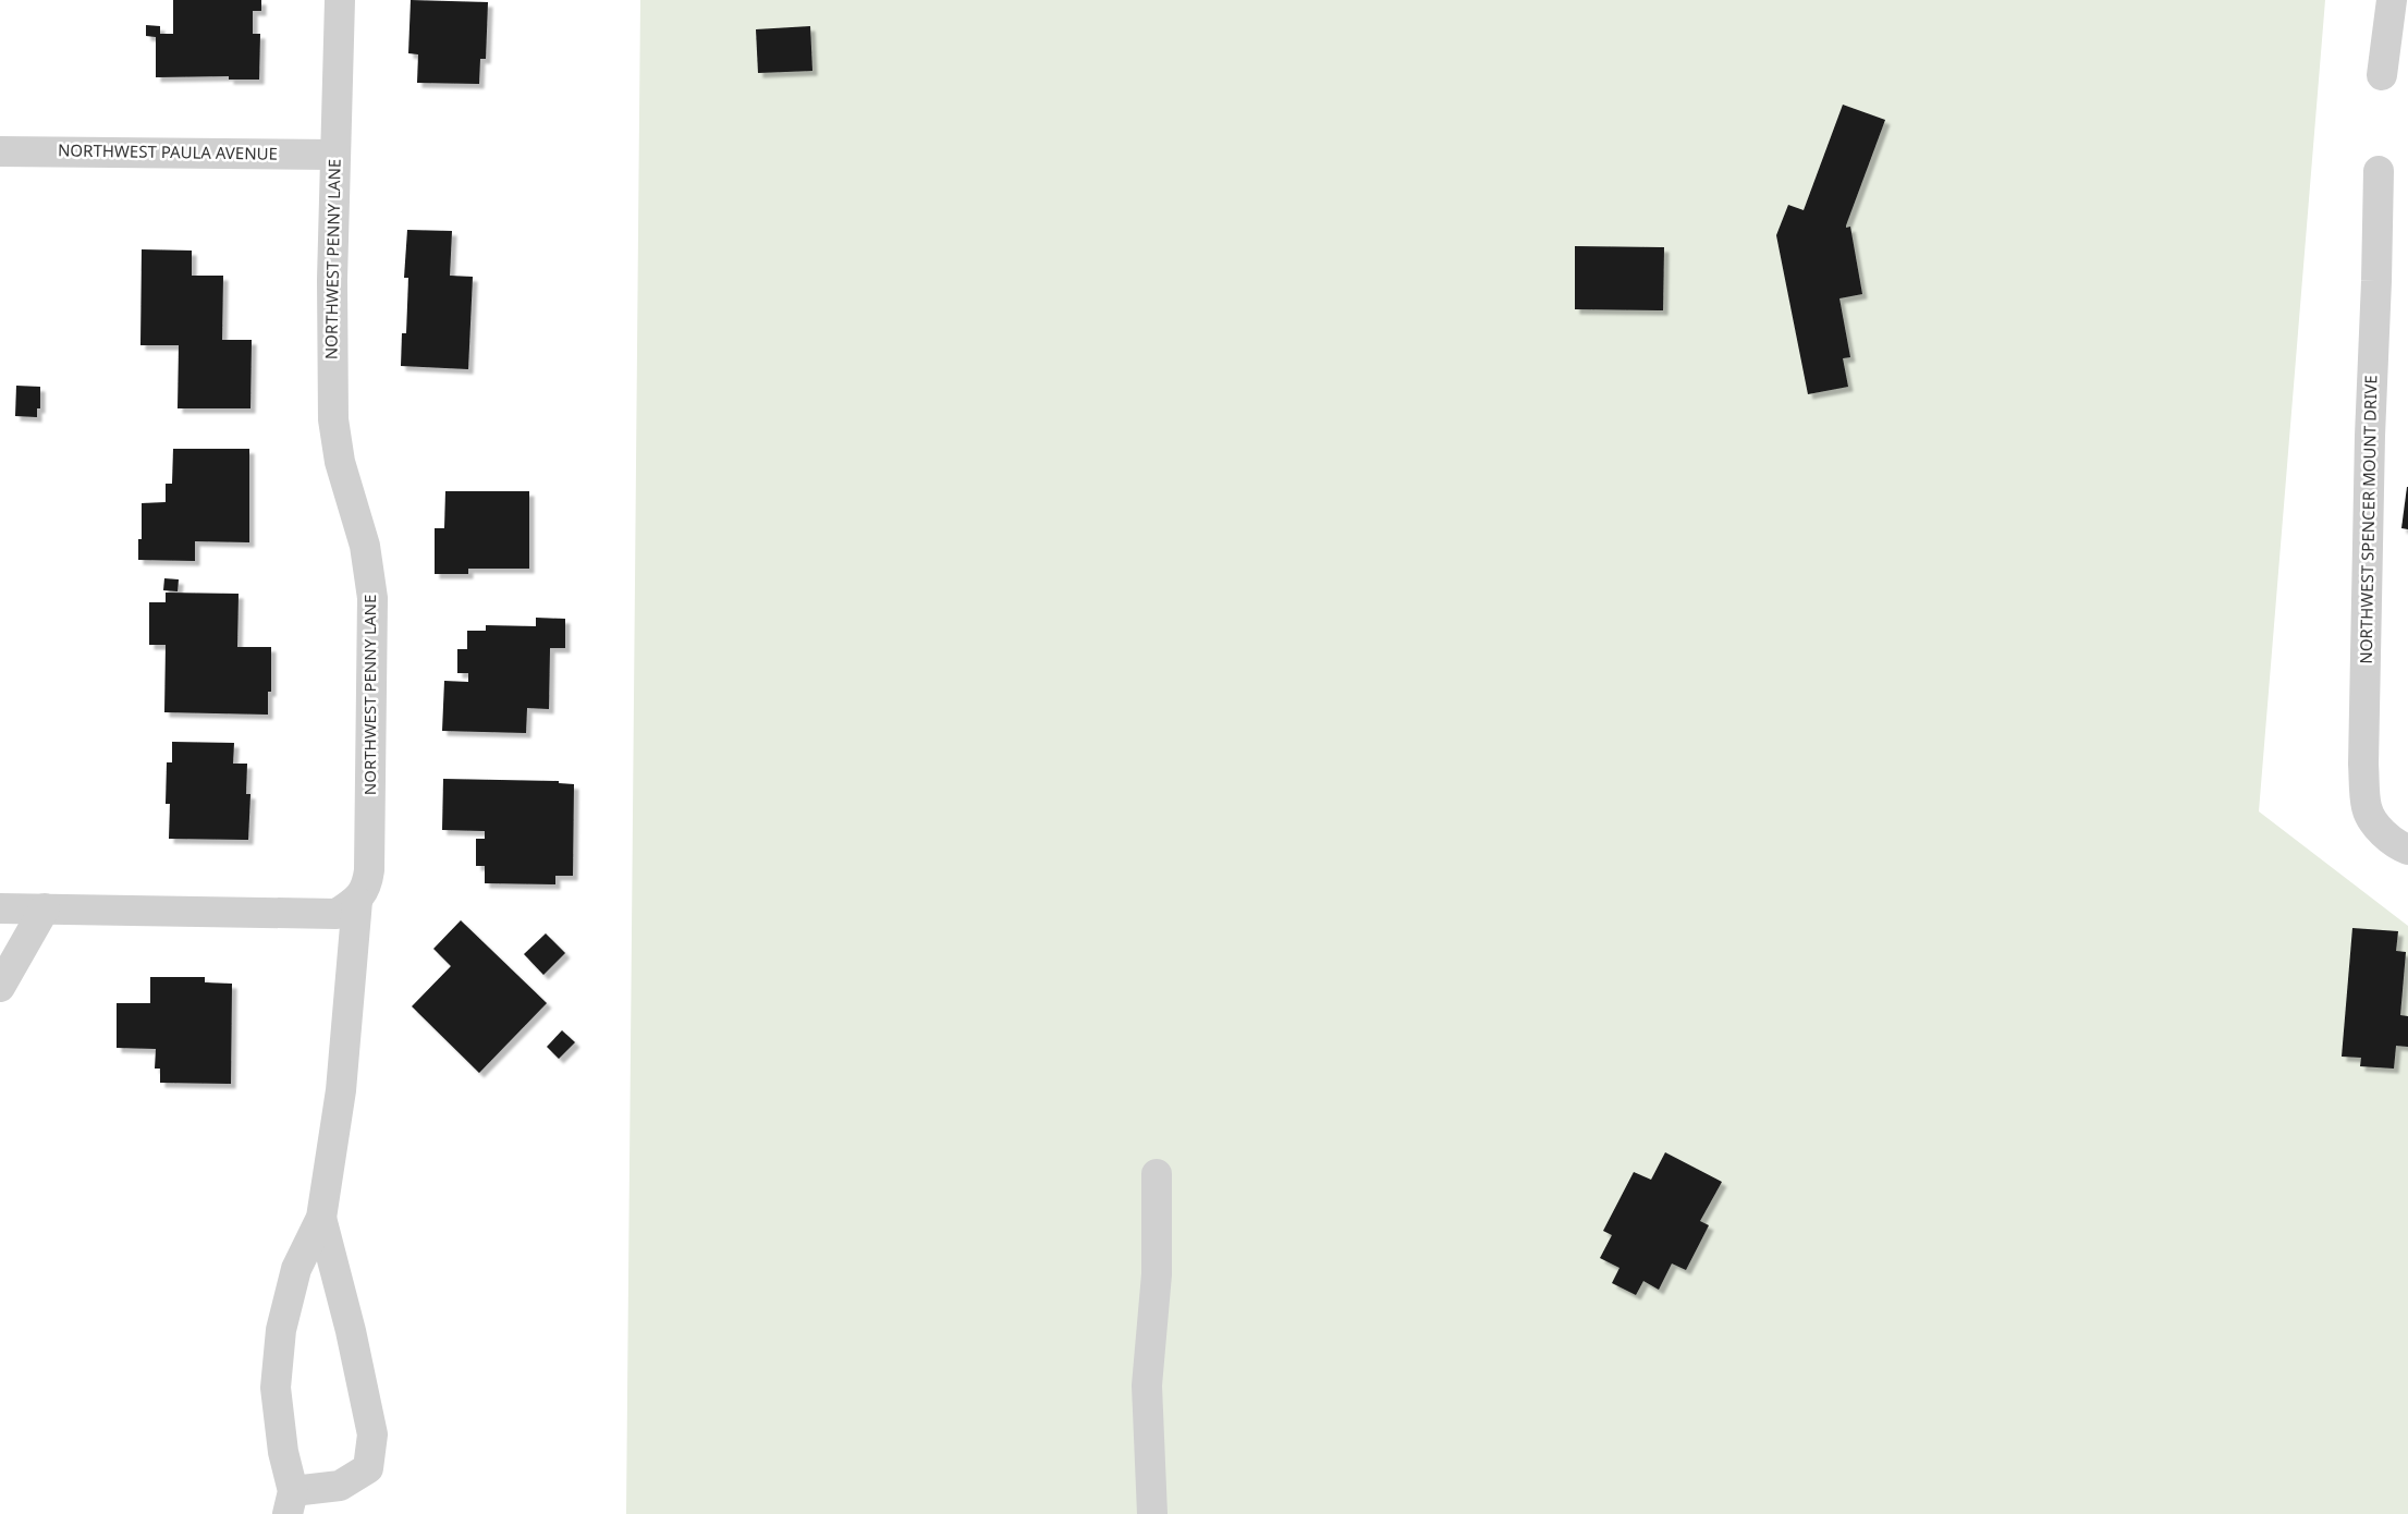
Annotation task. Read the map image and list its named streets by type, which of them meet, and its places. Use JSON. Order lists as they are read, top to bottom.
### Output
{
  "streets": {
    "street": ["NORTHWEST PAULA AVENUE", "NORTHWEST PENNY LANE", "NORTHWEST SPENCER MOUNT DRIVE"]
  },
  "crossings": [
    ["NORTHWEST PAULA AVENUE", "NORTHWEST PENNY LANE"]
  ]
}
